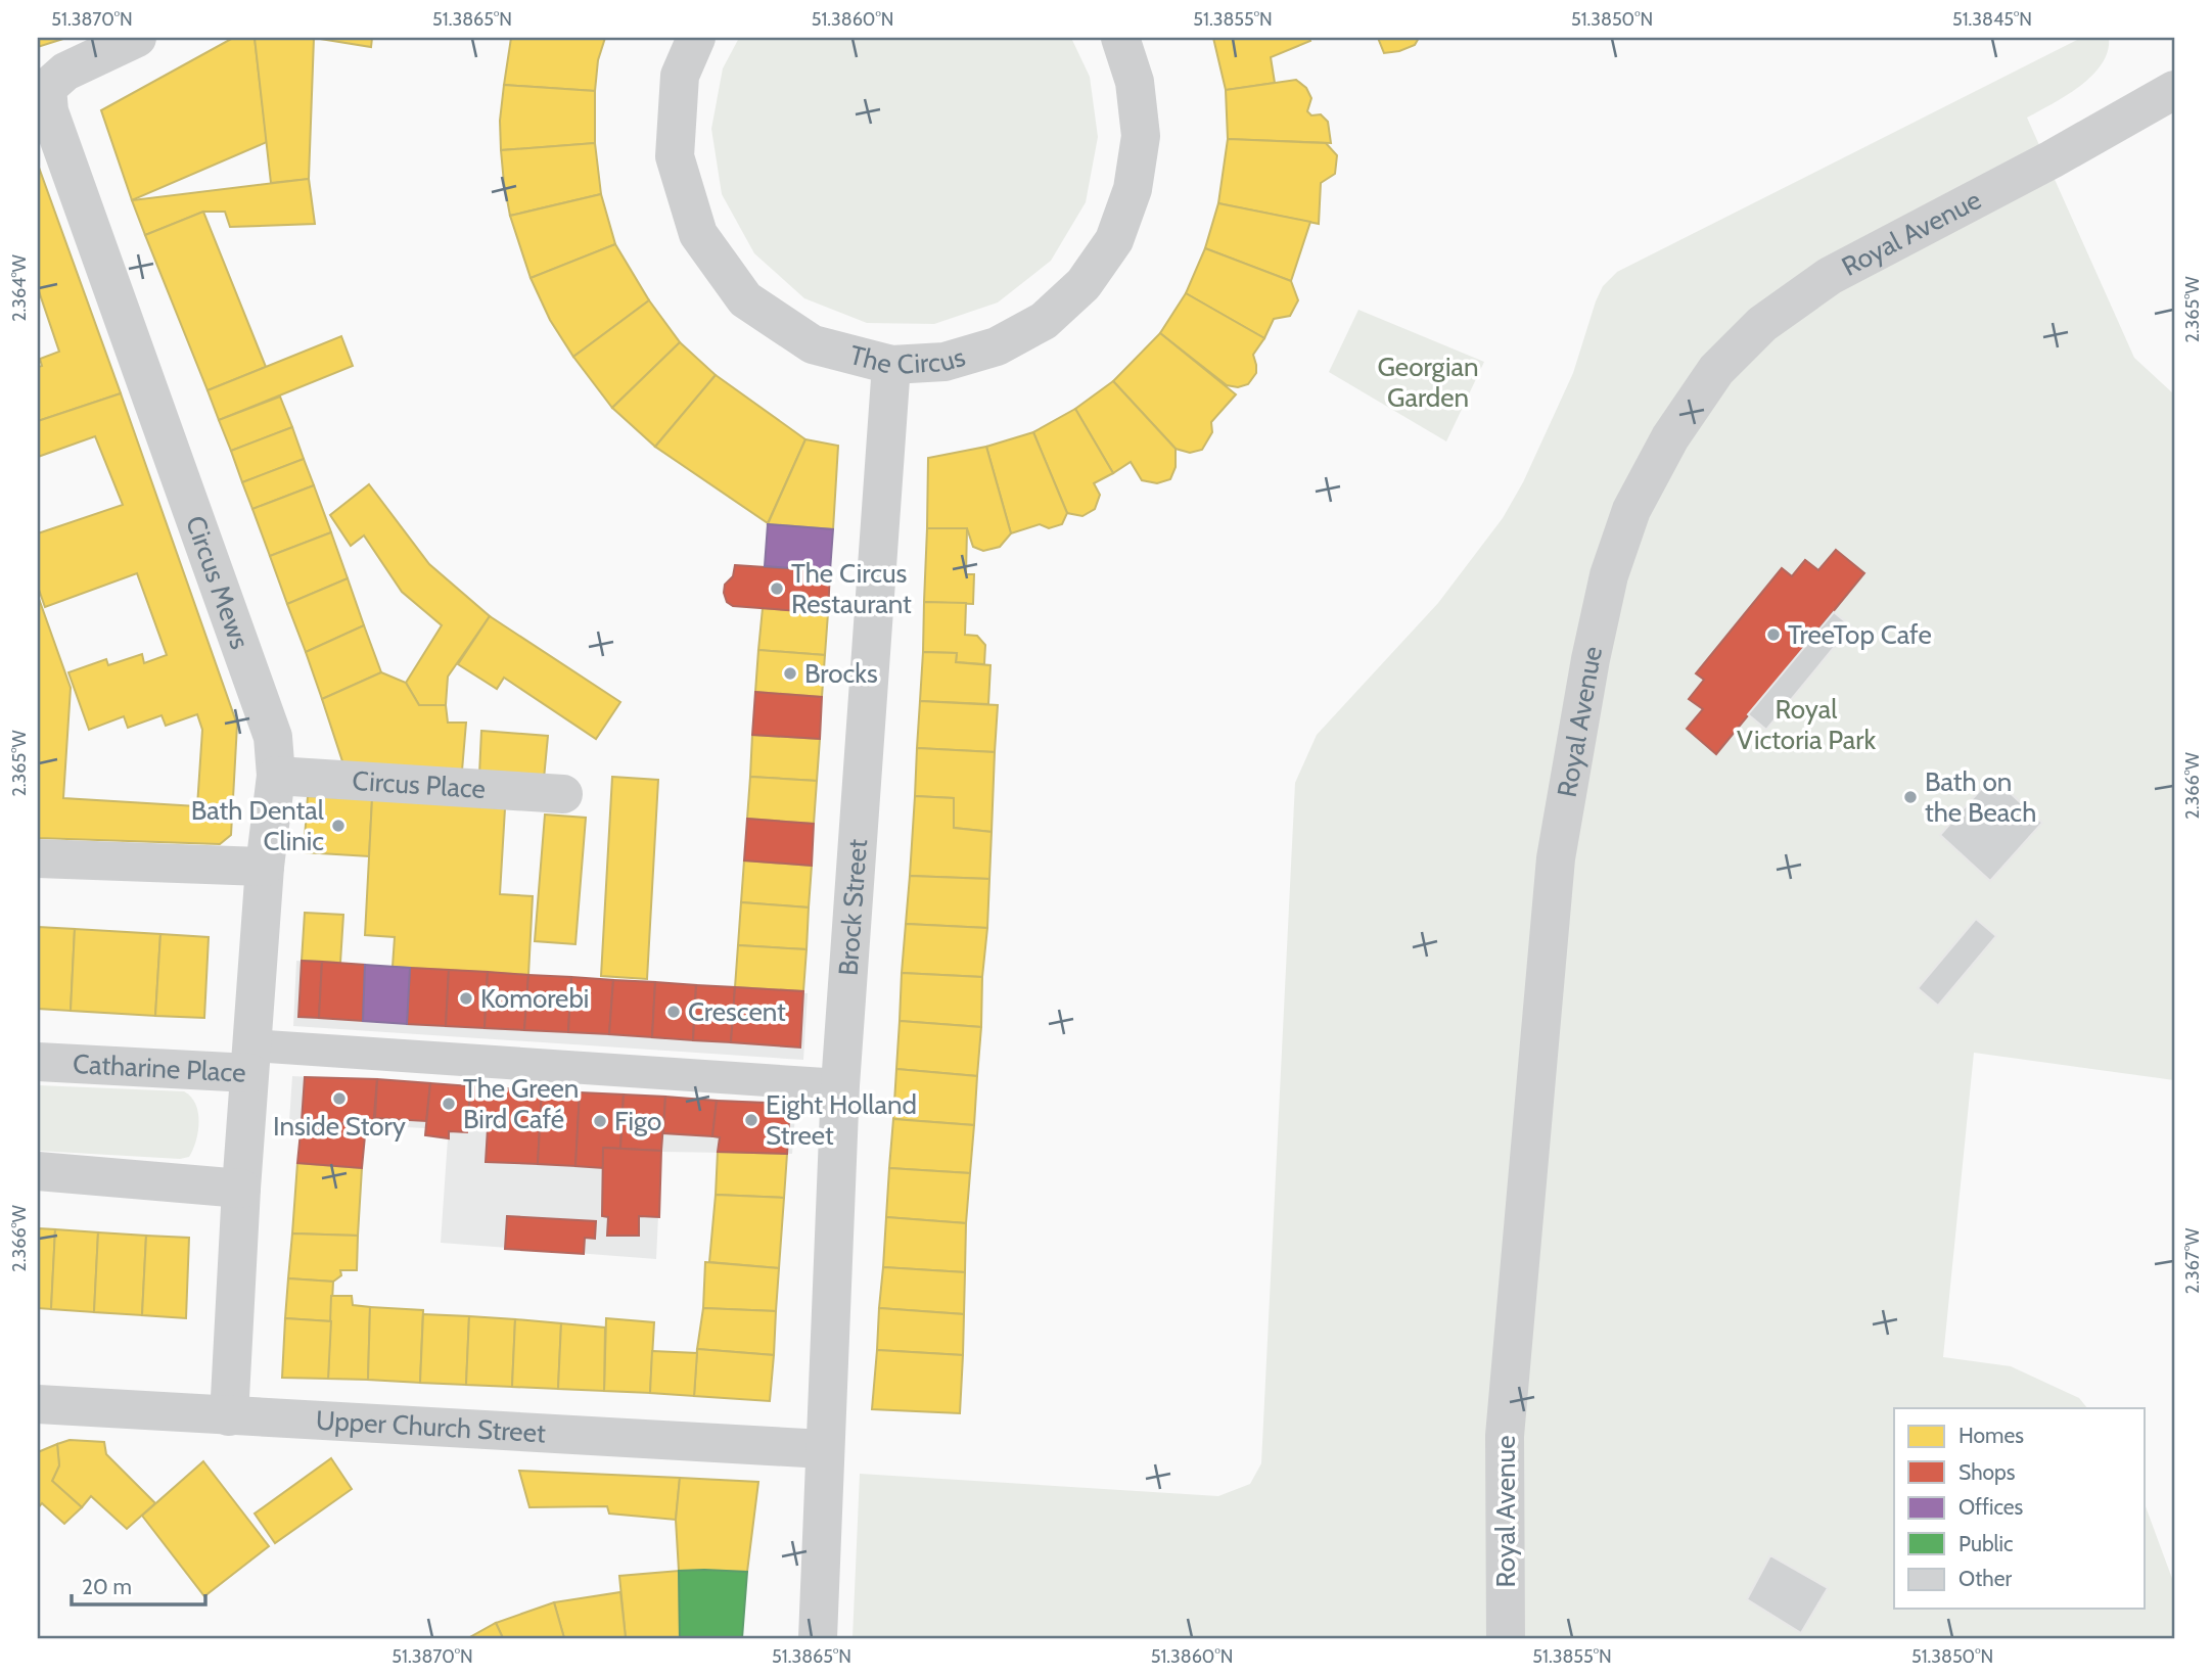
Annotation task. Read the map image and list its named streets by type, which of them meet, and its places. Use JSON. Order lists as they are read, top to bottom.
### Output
{
  "streets": {
    "street": [
      "Royal Avenue",
      "The Circus",
      "Circus Mews",
      "Circus Place",
      "Brock Street",
      "Catharine Place",
      "Upper Church Street"
    ]
  },
  "crossings": [
    ["The Circus", "Brock Street"],
    ["Circus Mews", "Circus Place"],
    ["Circus Mews", "Catharine Place"],
    ["Brock Street", "Upper Church Street"],
    ["Catharine Place", "Upper Church Street"]
  ],
  "parks": ["Georgian Garden", "Royal Victoria Park"],
  "places": [
    "The Circus Restaurant",
    "TreeTop Cafe",
    "Brocks",
    "Bath on the Beach",
    "Bath Dental Clinic",
    "Komorebi",
    "Crescent",
    "Inside Story",
    "The Green Bird Café",
    "Eight Holland Street",
    "Figo"
  ],
  "legend": [
    "Homes",
    "Shops",
    "Offices",
    "Public",
    "Other"
  ],
  "scale_bar": "20 m",
  "coordinates": [
    "51.3870°N",
    "51.3865°N",
    "51.3860°N",
    "51.3855°N",
    "51.3850°N",
    "51.3845°N",
    "2.364°W",
    "2.365°W",
    "2.366°W",
    "2.367°W"
  ]
}
